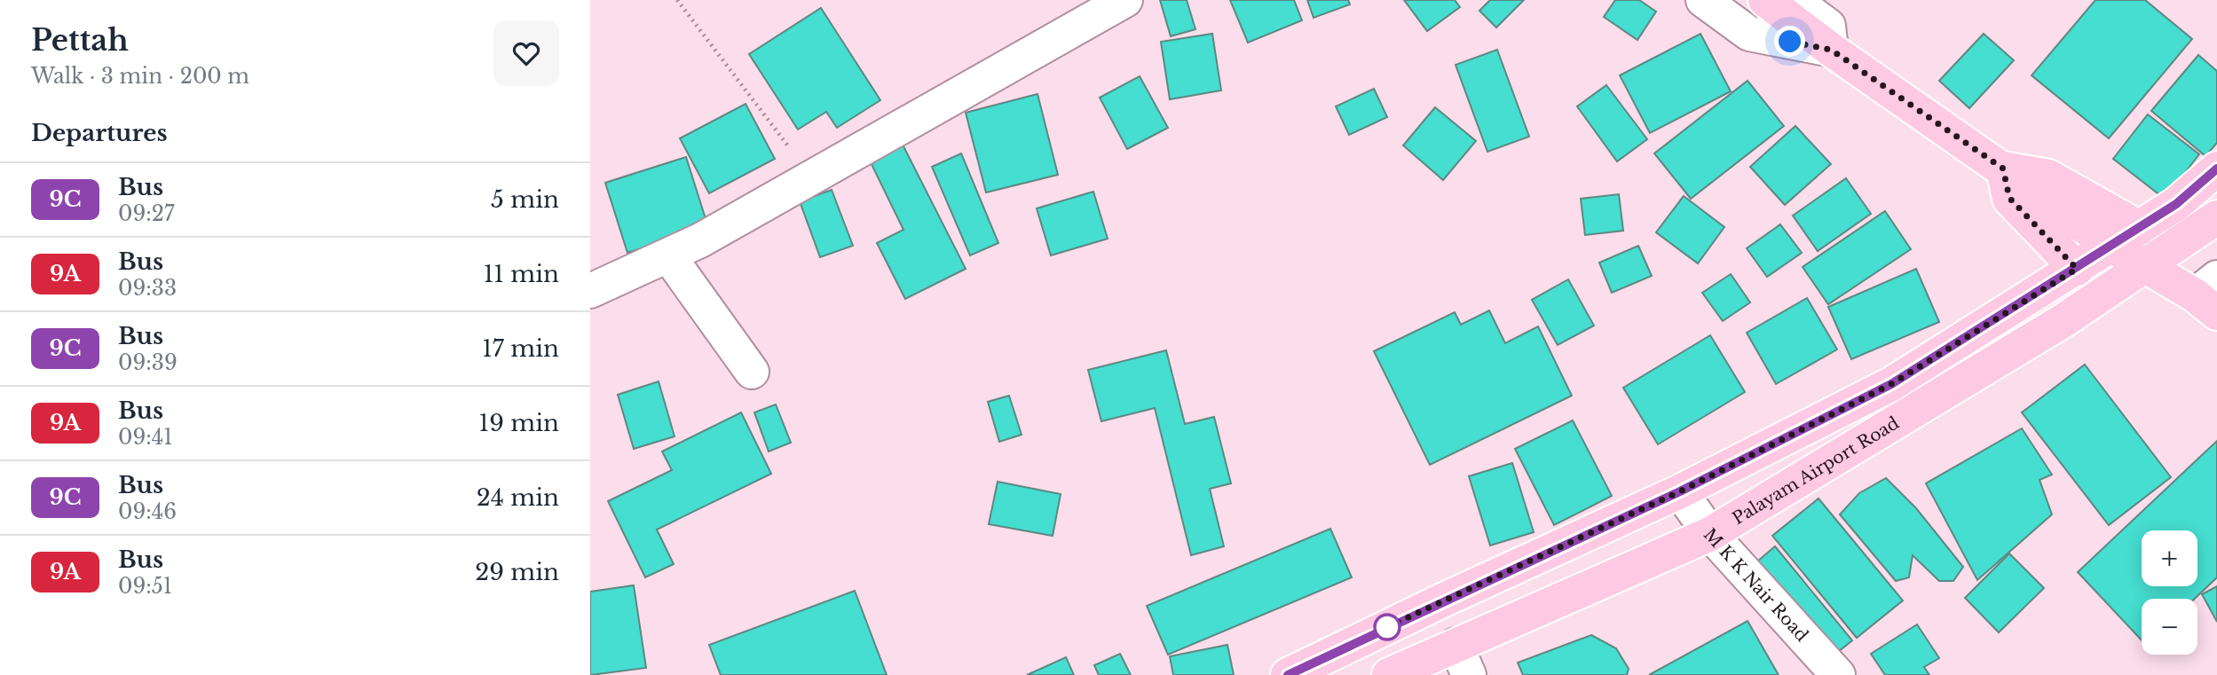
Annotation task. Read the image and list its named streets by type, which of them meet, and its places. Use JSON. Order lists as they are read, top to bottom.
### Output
{
  "streets": {
    "main road": ["Palayam Airport Road"],
    "street": ["M K K Nair Road"]
  },
  "crossings": [
    ["Palayam Airport Road", "M K K Nair Road"]
  ],
  "lines": ["bus line 9C"],
  "page": {
    "heading": [
      ["Pettah", "Walk · 3 min · 200 m"],
      "Departures"
    ],
    "list": [
      {
        "mark": "9C",
        "name": "Bus",
        "note": "09:27",
        "value": "5 min"
      },
      {
        "mark": "9A",
        "name": "Bus",
        "note": "09:33",
        "value": "11 min"
      },
      {
        "mark": "9C",
        "name": "Bus",
        "note": "09:39",
        "value": "17 min"
      },
      {
        "mark": "9A",
        "name": "Bus",
        "note": "09:41",
        "value": "19 min"
      },
      {
        "mark": "9C",
        "name": "Bus",
        "note": "09:46",
        "value": "24 min"
      },
      {
        "mark": "9A",
        "name": "Bus",
        "note": "09:51",
        "value": "29 min"
      }
    ],
    "map_buttons": ["+", "−"]
  }
}
